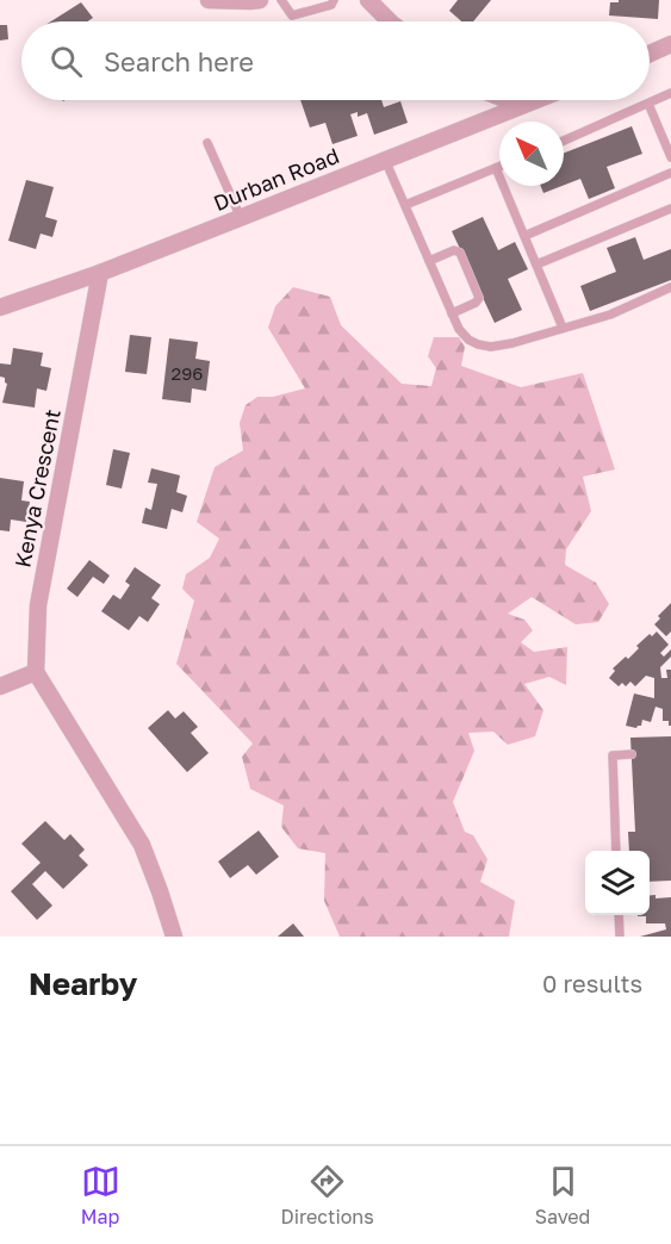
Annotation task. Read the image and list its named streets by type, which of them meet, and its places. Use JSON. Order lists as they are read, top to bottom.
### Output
{
  "streets": {
    "street": ["Durban Road", "Kenya Crescent"]
  },
  "crossings": [
    ["Durban Road", "Kenya Crescent"]
  ],
  "house_numbers": ["296"],
  "north": "top left",
  "page": {
    "search": "Search here",
    "heading": ["Nearby", "0 results"],
    "nav": ["Map", "Directions", "Saved"]
  }
}
